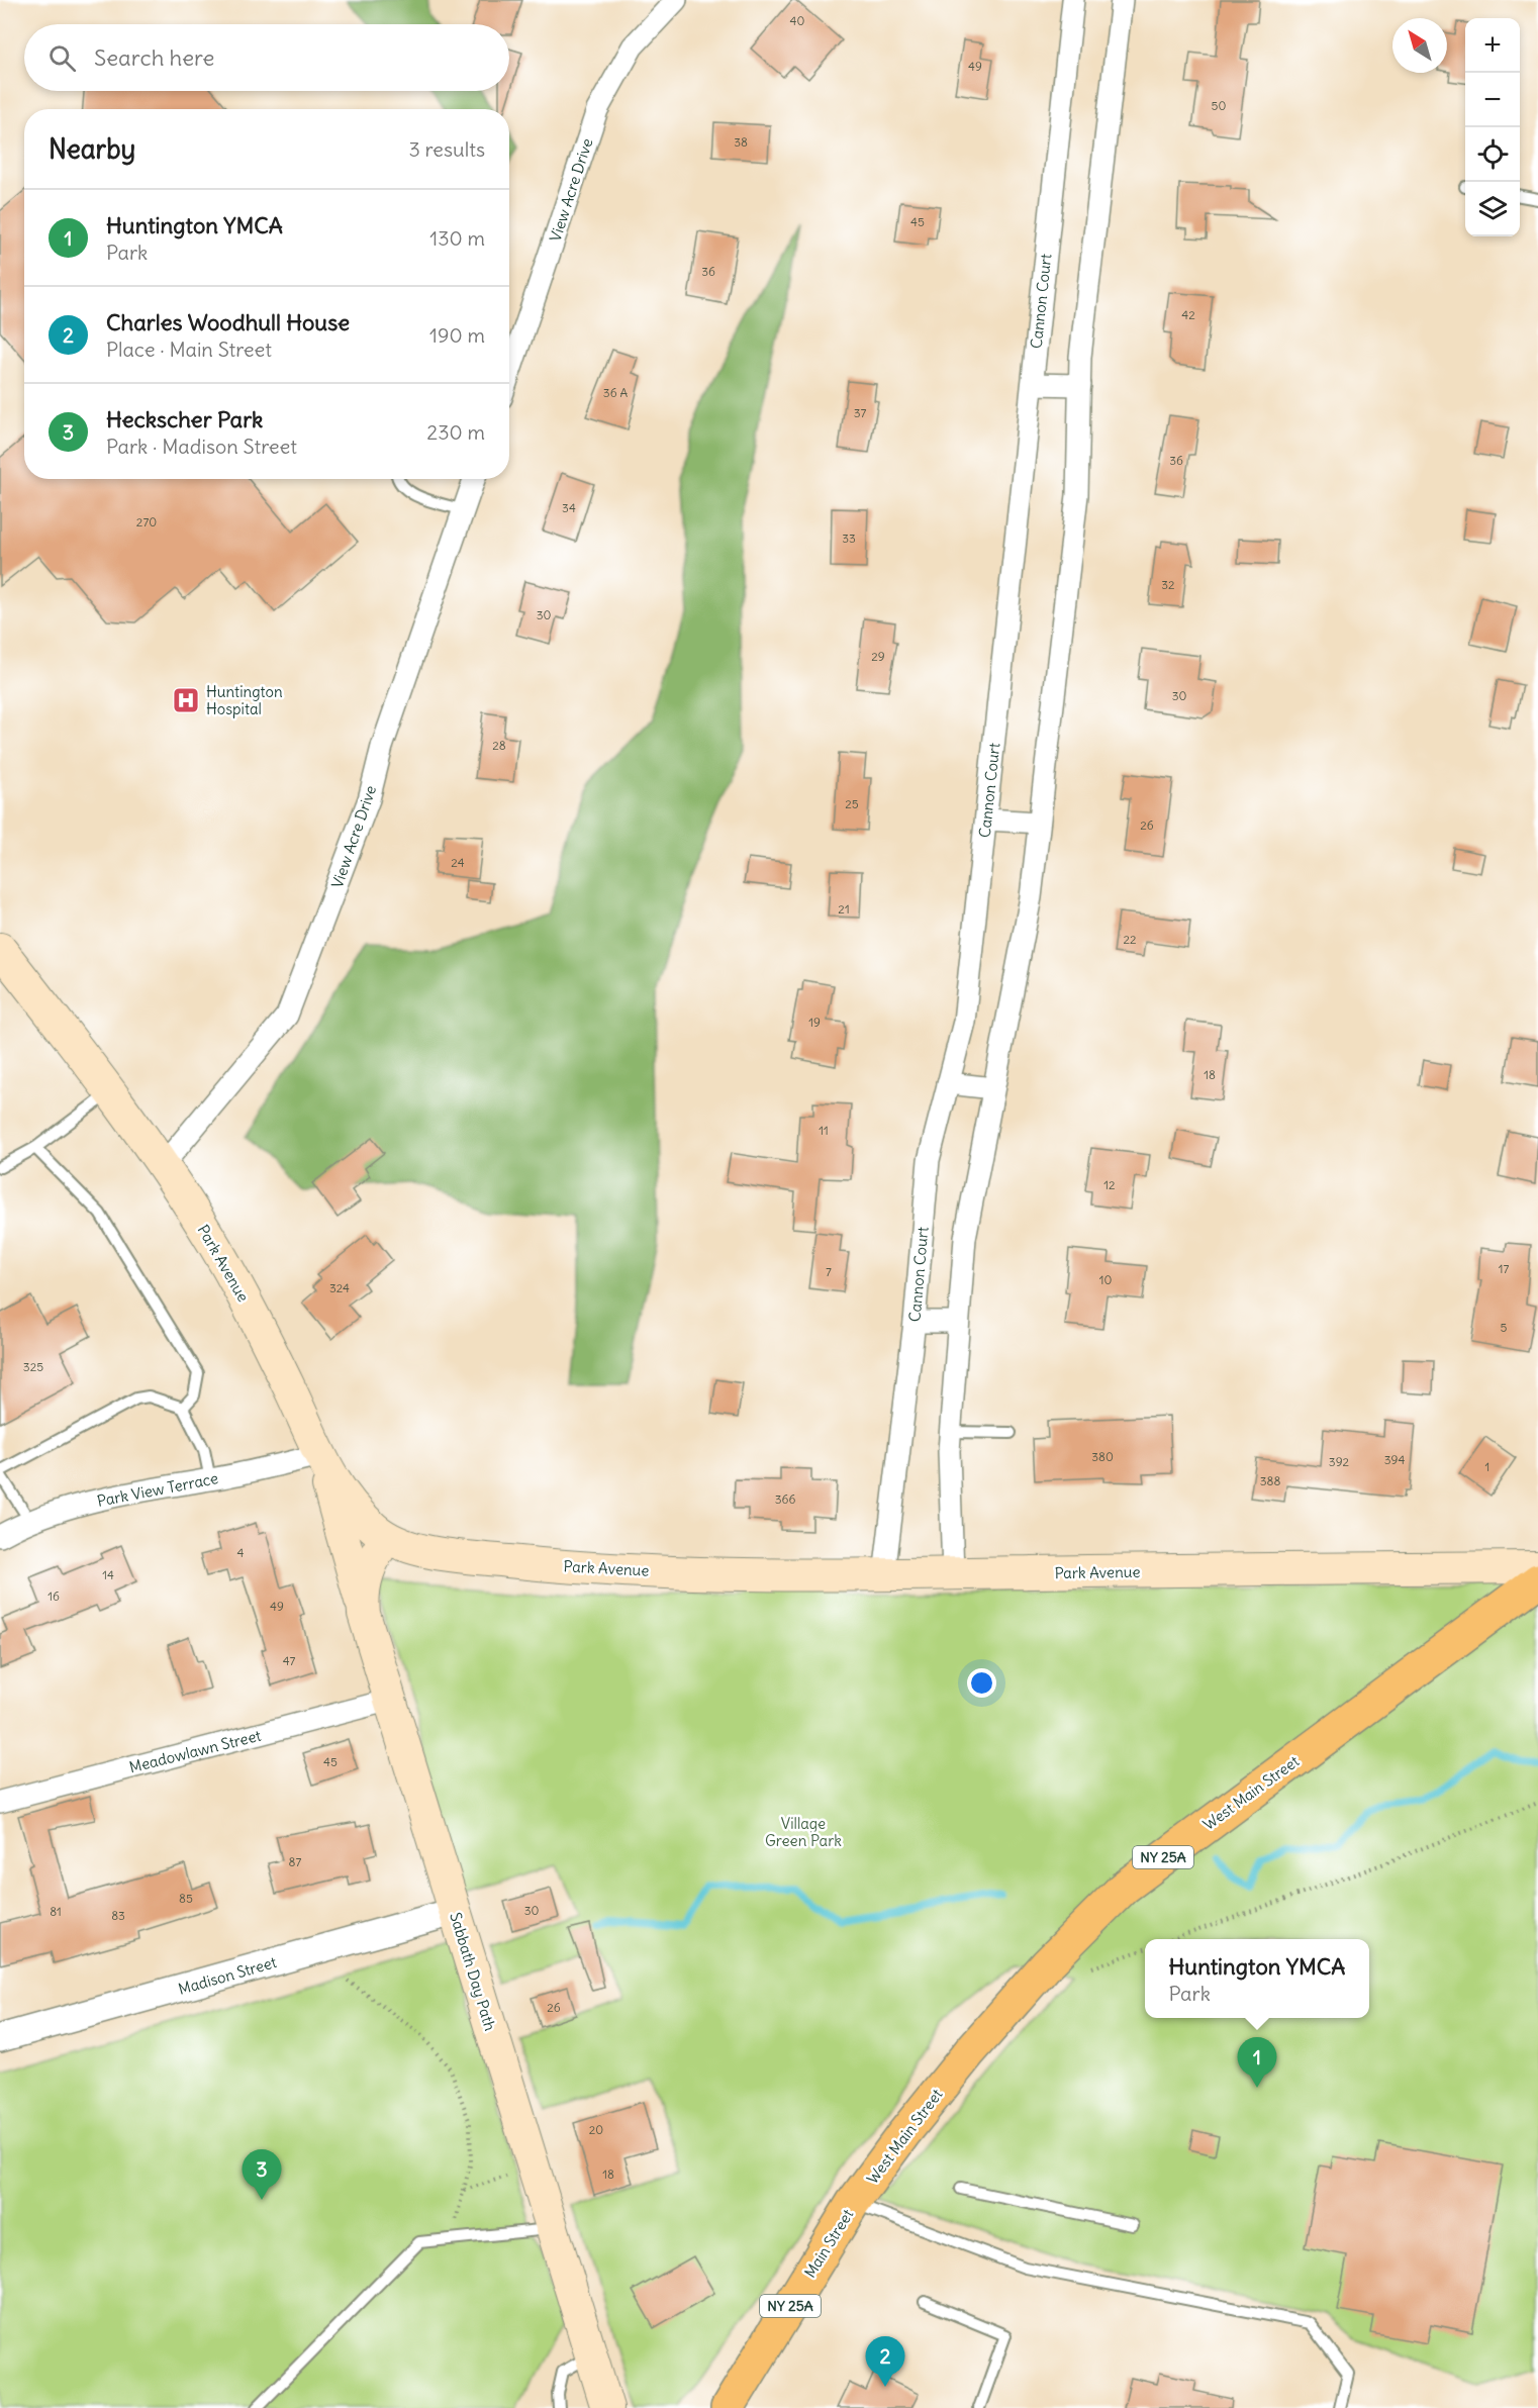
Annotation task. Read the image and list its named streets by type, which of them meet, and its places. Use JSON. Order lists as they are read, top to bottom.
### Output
{
  "streets": {
    "main road": [
      "Park Avenue",
      "West Main Street",
      "NY 25A",
      "Sabbath Day Path",
      "Main Street"
    ],
    "street": [
      "View Acre Drive",
      "Cannon Court",
      "Park View Terrace",
      "Meadowlawn Street",
      "Madison Street"
    ]
  },
  "crossings": [
    ["View Acre Drive", "Park Avenue"],
    ["Cannon Court", "Park Avenue"],
    ["Park Avenue", "Park View Terrace"],
    ["Park Avenue", "Sabbath Day Path"],
    ["Meadowlawn Street", "Sabbath Day Path"],
    ["West Main Street", "Main Street"],
    ["Sabbath Day Path", "Madison Street"]
  ],
  "parks": ["Village Green Park"],
  "places": {
    "hospital": ["Huntington Hospital"]
  },
  "house_numbers": [
    "40",
    "49",
    "50",
    "38",
    "45",
    "36",
    "42",
    "36 A",
    "37",
    "36",
    "34",
    "270",
    "33",
    "32",
    "30",
    "29",
    "30",
    "28",
    "25",
    "26",
    "24",
    "21",
    "22",
    "19",
    "18",
    "11",
    "12",
    "17",
    "7",
    "10",
    "324",
    "5",
    "325",
    "380",
    "394",
    "392",
    "1",
    "388",
    "366",
    "4",
    "14",
    "16",
    "49",
    "47",
    "45",
    "87",
    "85",
    "30",
    "81",
    "83",
    "26",
    "20",
    "18"
  ],
  "north": "top left",
  "page": {
    "map_buttons": ["+", "−"],
    "search": "Search here",
    "heading": ["Nearby", "3 results"],
    "list": [
      {
        "mark": "1",
        "name": "Huntington YMCA",
        "note": "Park",
        "value": "130 m"
      },
      {
        "mark": "2",
        "name": "Charles Woodhull House",
        "note": "Place · Main Street",
        "value": "190 m"
      },
      {
        "mark": "3",
        "name": "Heckscher Park",
        "note": "Park · Madison Street",
        "value": "230 m"
      }
    ],
    "popup": ["Huntington YMCA", "Park"],
    "pins": ["1", "3", "2"]
  }
}
